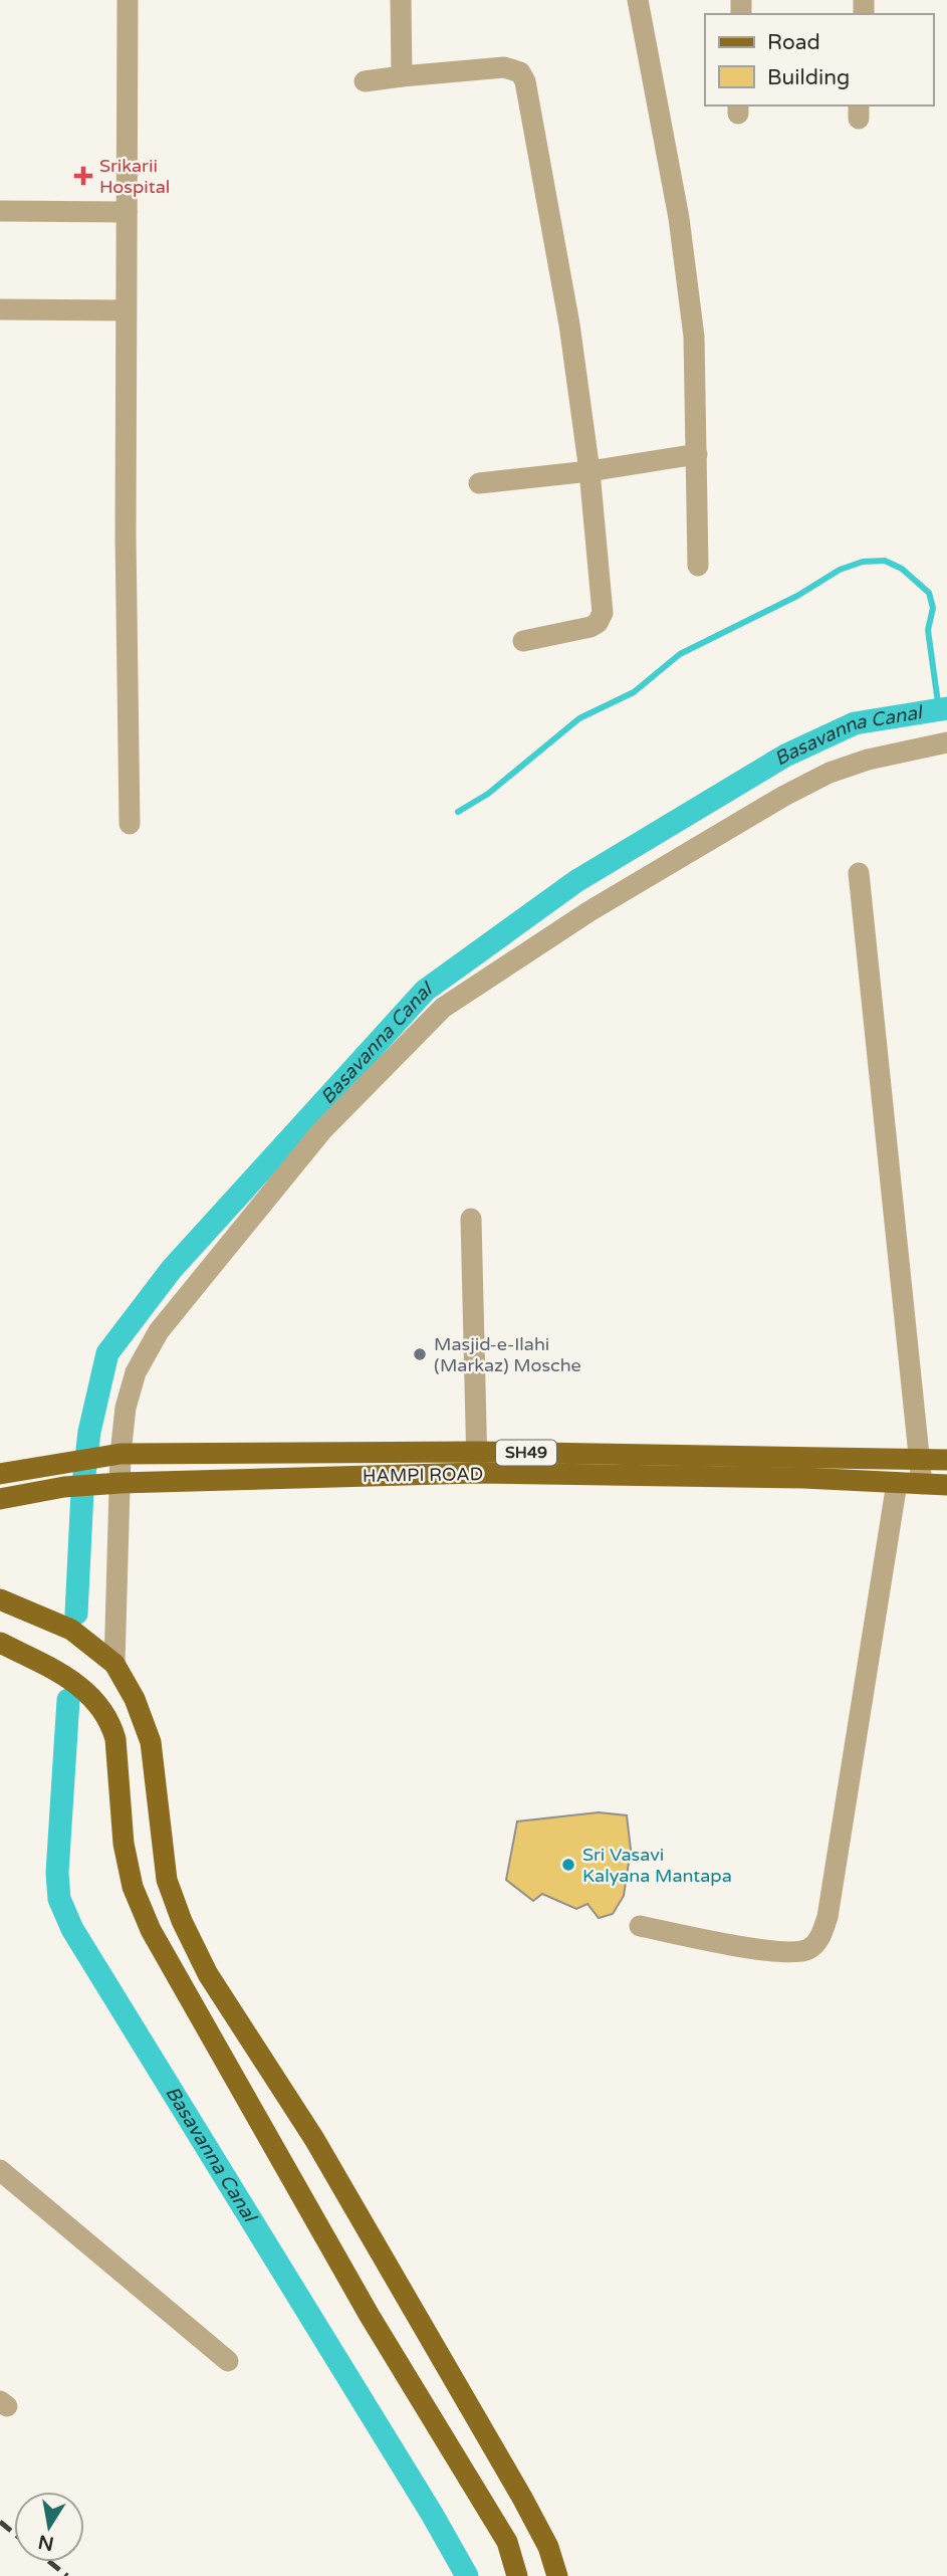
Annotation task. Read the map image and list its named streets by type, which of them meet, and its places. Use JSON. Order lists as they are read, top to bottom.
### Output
{
  "streets": {
    "main road": ["SH49", "HAMPI ROAD"]
  },
  "crossings": [
    ["SH49", "HAMPI ROAD"]
  ],
  "water": ["Basavanna Canal"],
  "places": {
    "health": ["Srikarii Hospital"],
    "other": ["Masjid-e-Ilahi (Markaz) Mosche", "Sri Vasavi Kalyana Mantapa"]
  },
  "legend": ["Road", "Building"],
  "north": "bottom"
}
